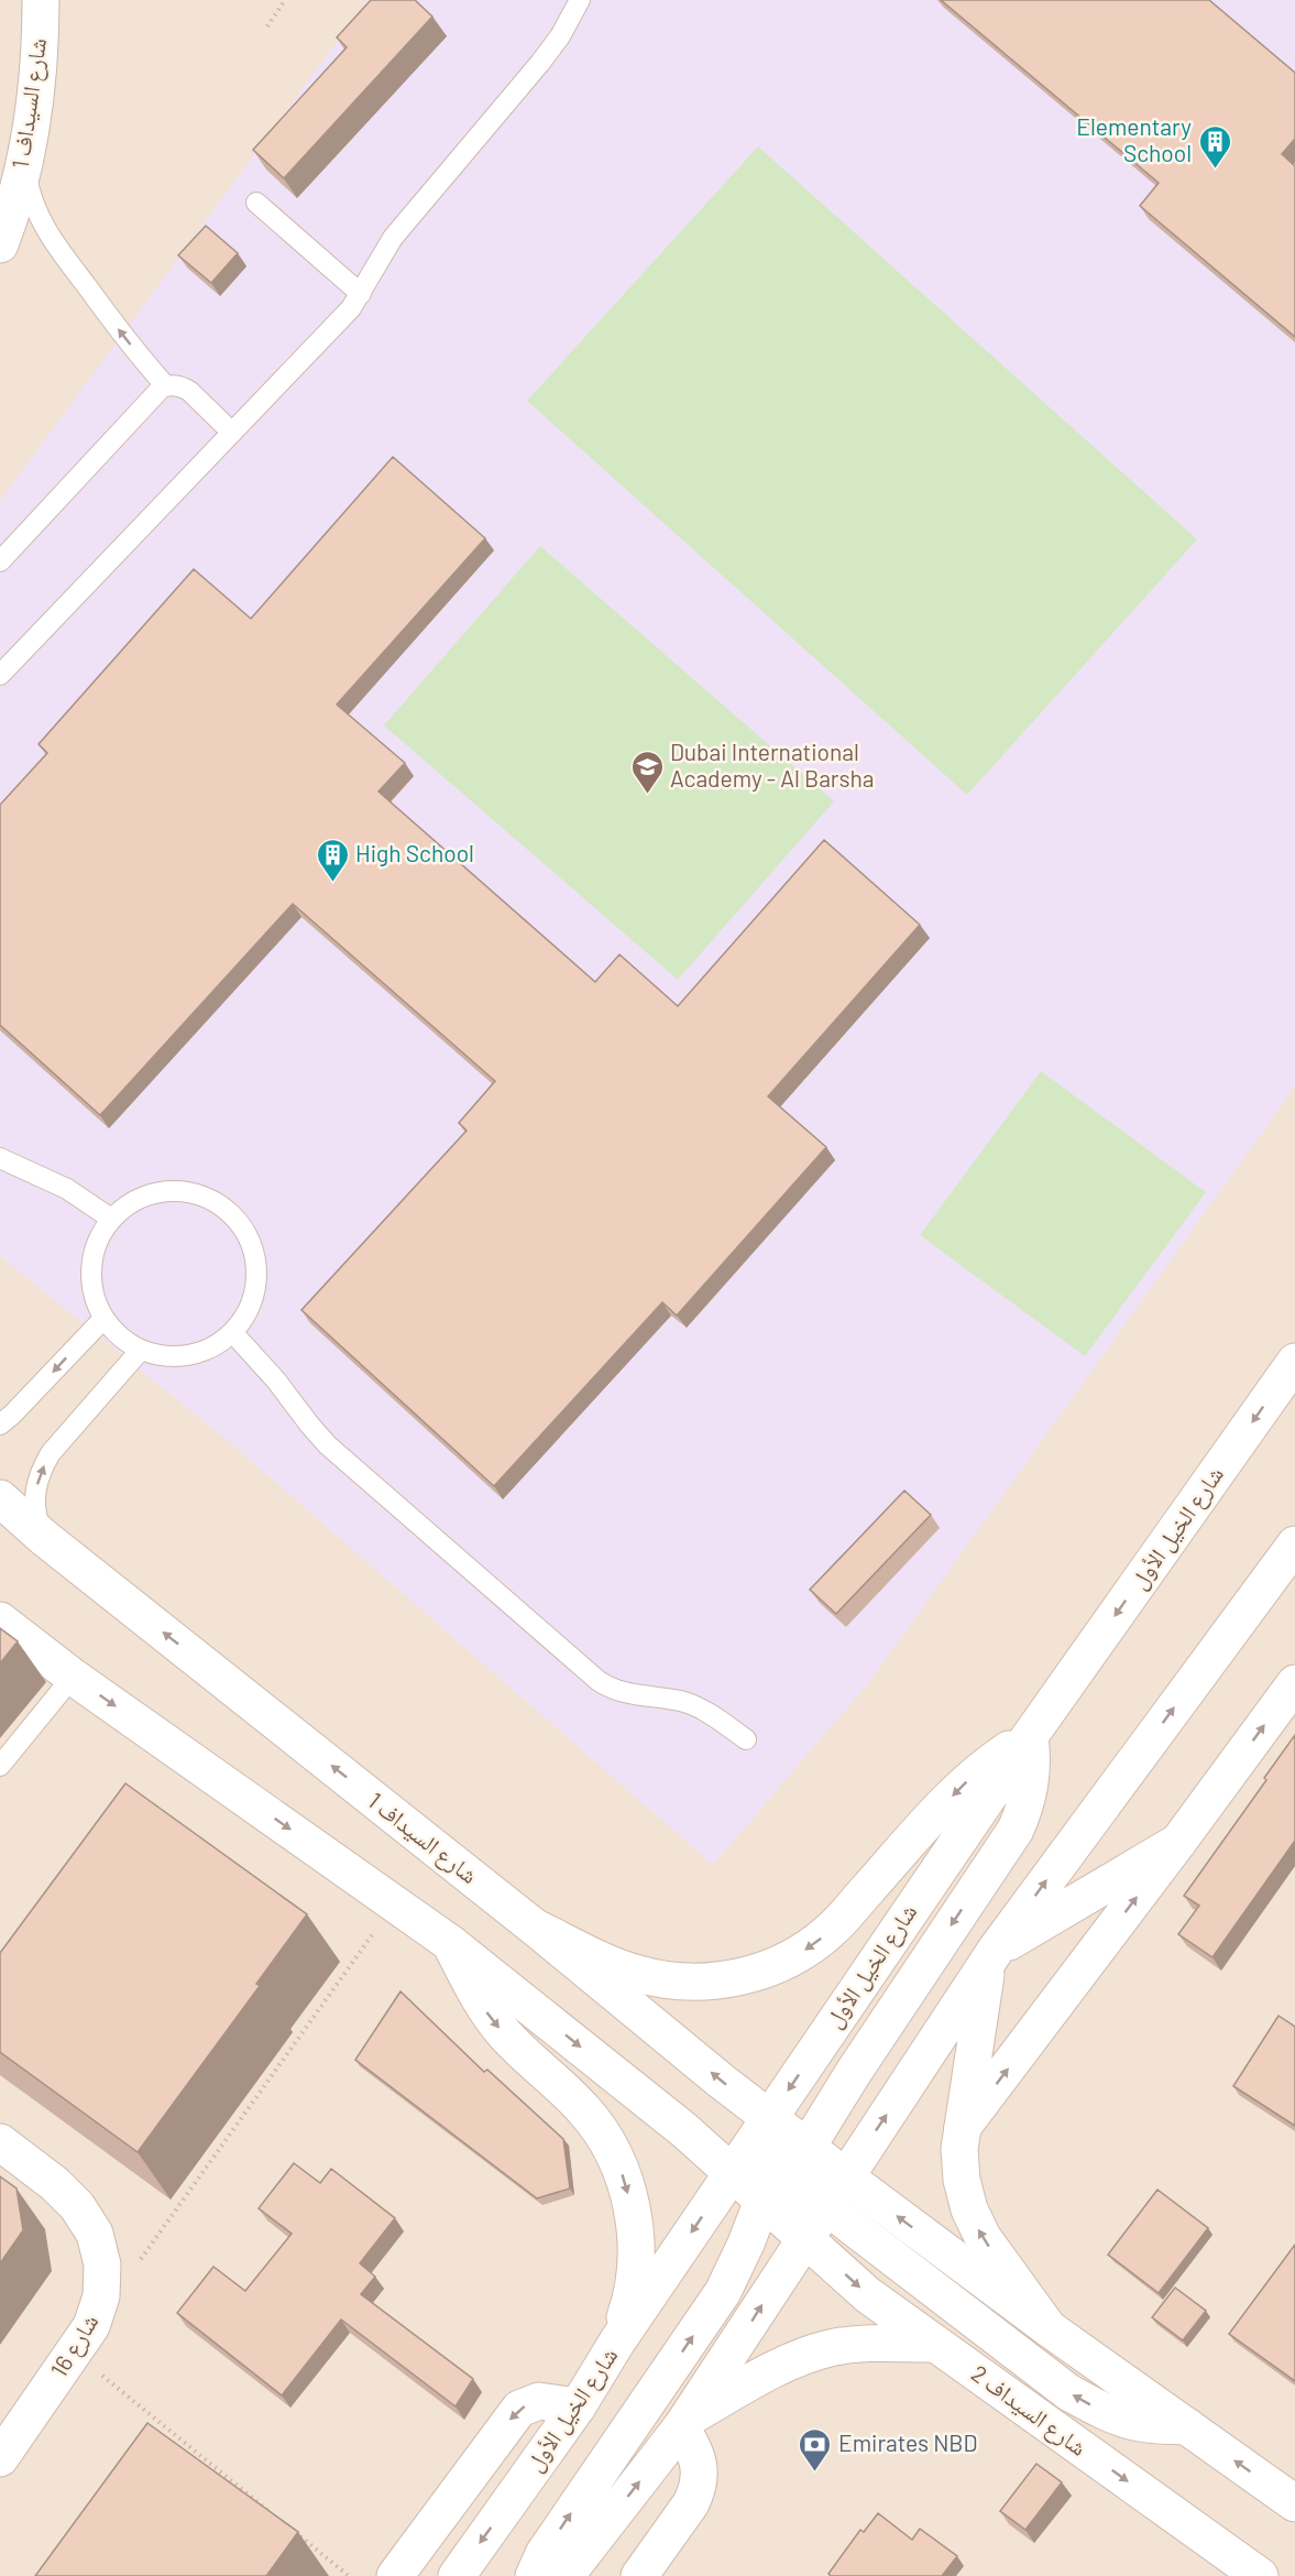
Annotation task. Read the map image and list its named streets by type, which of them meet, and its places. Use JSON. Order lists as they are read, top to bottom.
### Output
{
  "streets": {
    "main road": [
      "شارع السيداف 1",
      "شارع الخيل الأول",
      "شارع 16",
      "شارع السيداف 2"
    ]
  },
  "crossings": [
    ["شارع السيداف 1", "شارع الخيل الأول"]
  ],
  "places": {
    "building": ["Elementary School", "High School"],
    "school or university": ["Dubai International Academy - Al Barsha"],
    "bank": ["Emirates NBD"]
  }
}
